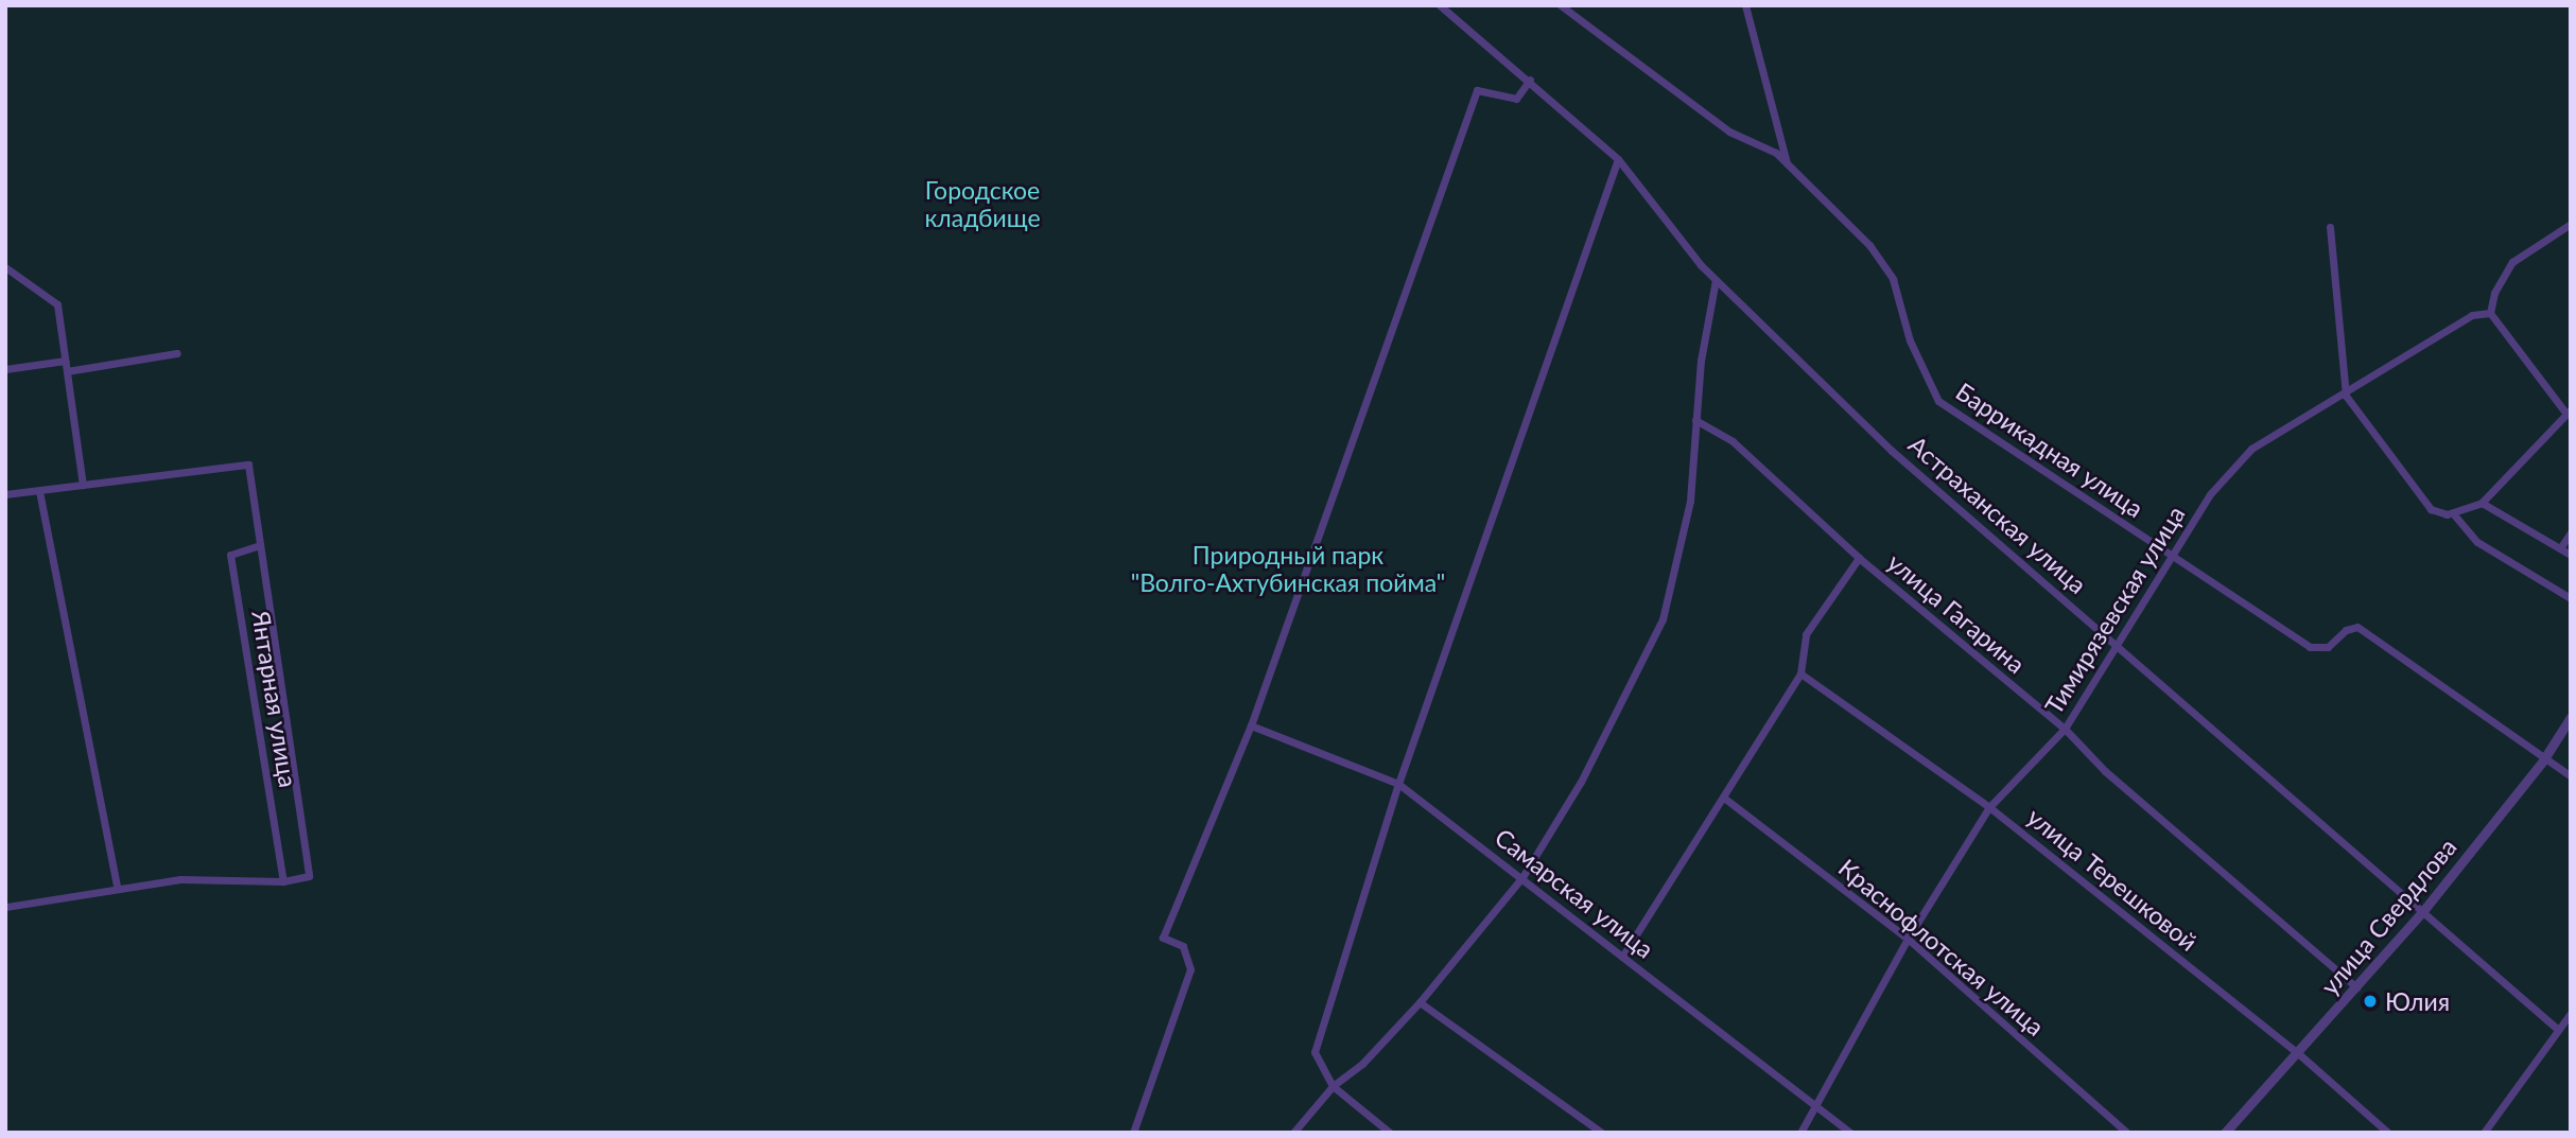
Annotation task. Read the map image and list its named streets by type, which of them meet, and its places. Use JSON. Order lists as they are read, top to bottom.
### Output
{
  "streets": {
    "street": [
      "Баррикадная улица",
      "Астраханская улица",
      "Тимирязевская улица",
      "улица Гагарина",
      "Янтарная улица",
      "улица Терешковой",
      "Самарская улица",
      "улица Свердлова",
      "Краснофлотская улица"
    ]
  },
  "crossings": [
    ["Баррикадная улица", "Тимирязевская улица"],
    ["Баррикадная улица", "улица Свердлова"],
    ["Астраханская улица", "Тимирязевская улица"],
    ["Астраханская улица", "улица Свердлова"],
    ["Тимирязевская улица", "улица Гагарина"],
    ["Тимирязевская улица", "улица Терешковой"],
    ["Тимирязевская улица", "Самарская улица"],
    ["Тимирязевская улица", "Краснофлотская улица"],
    ["улица Гагарина", "улица Свердлова"],
    ["улица Терешковой", "улица Свердлова"]
  ],
  "parks": ["Городское кладбище", "Природный парк \"Волго-Ахтубинская пойма\""],
  "places": ["Юлия"]
}
